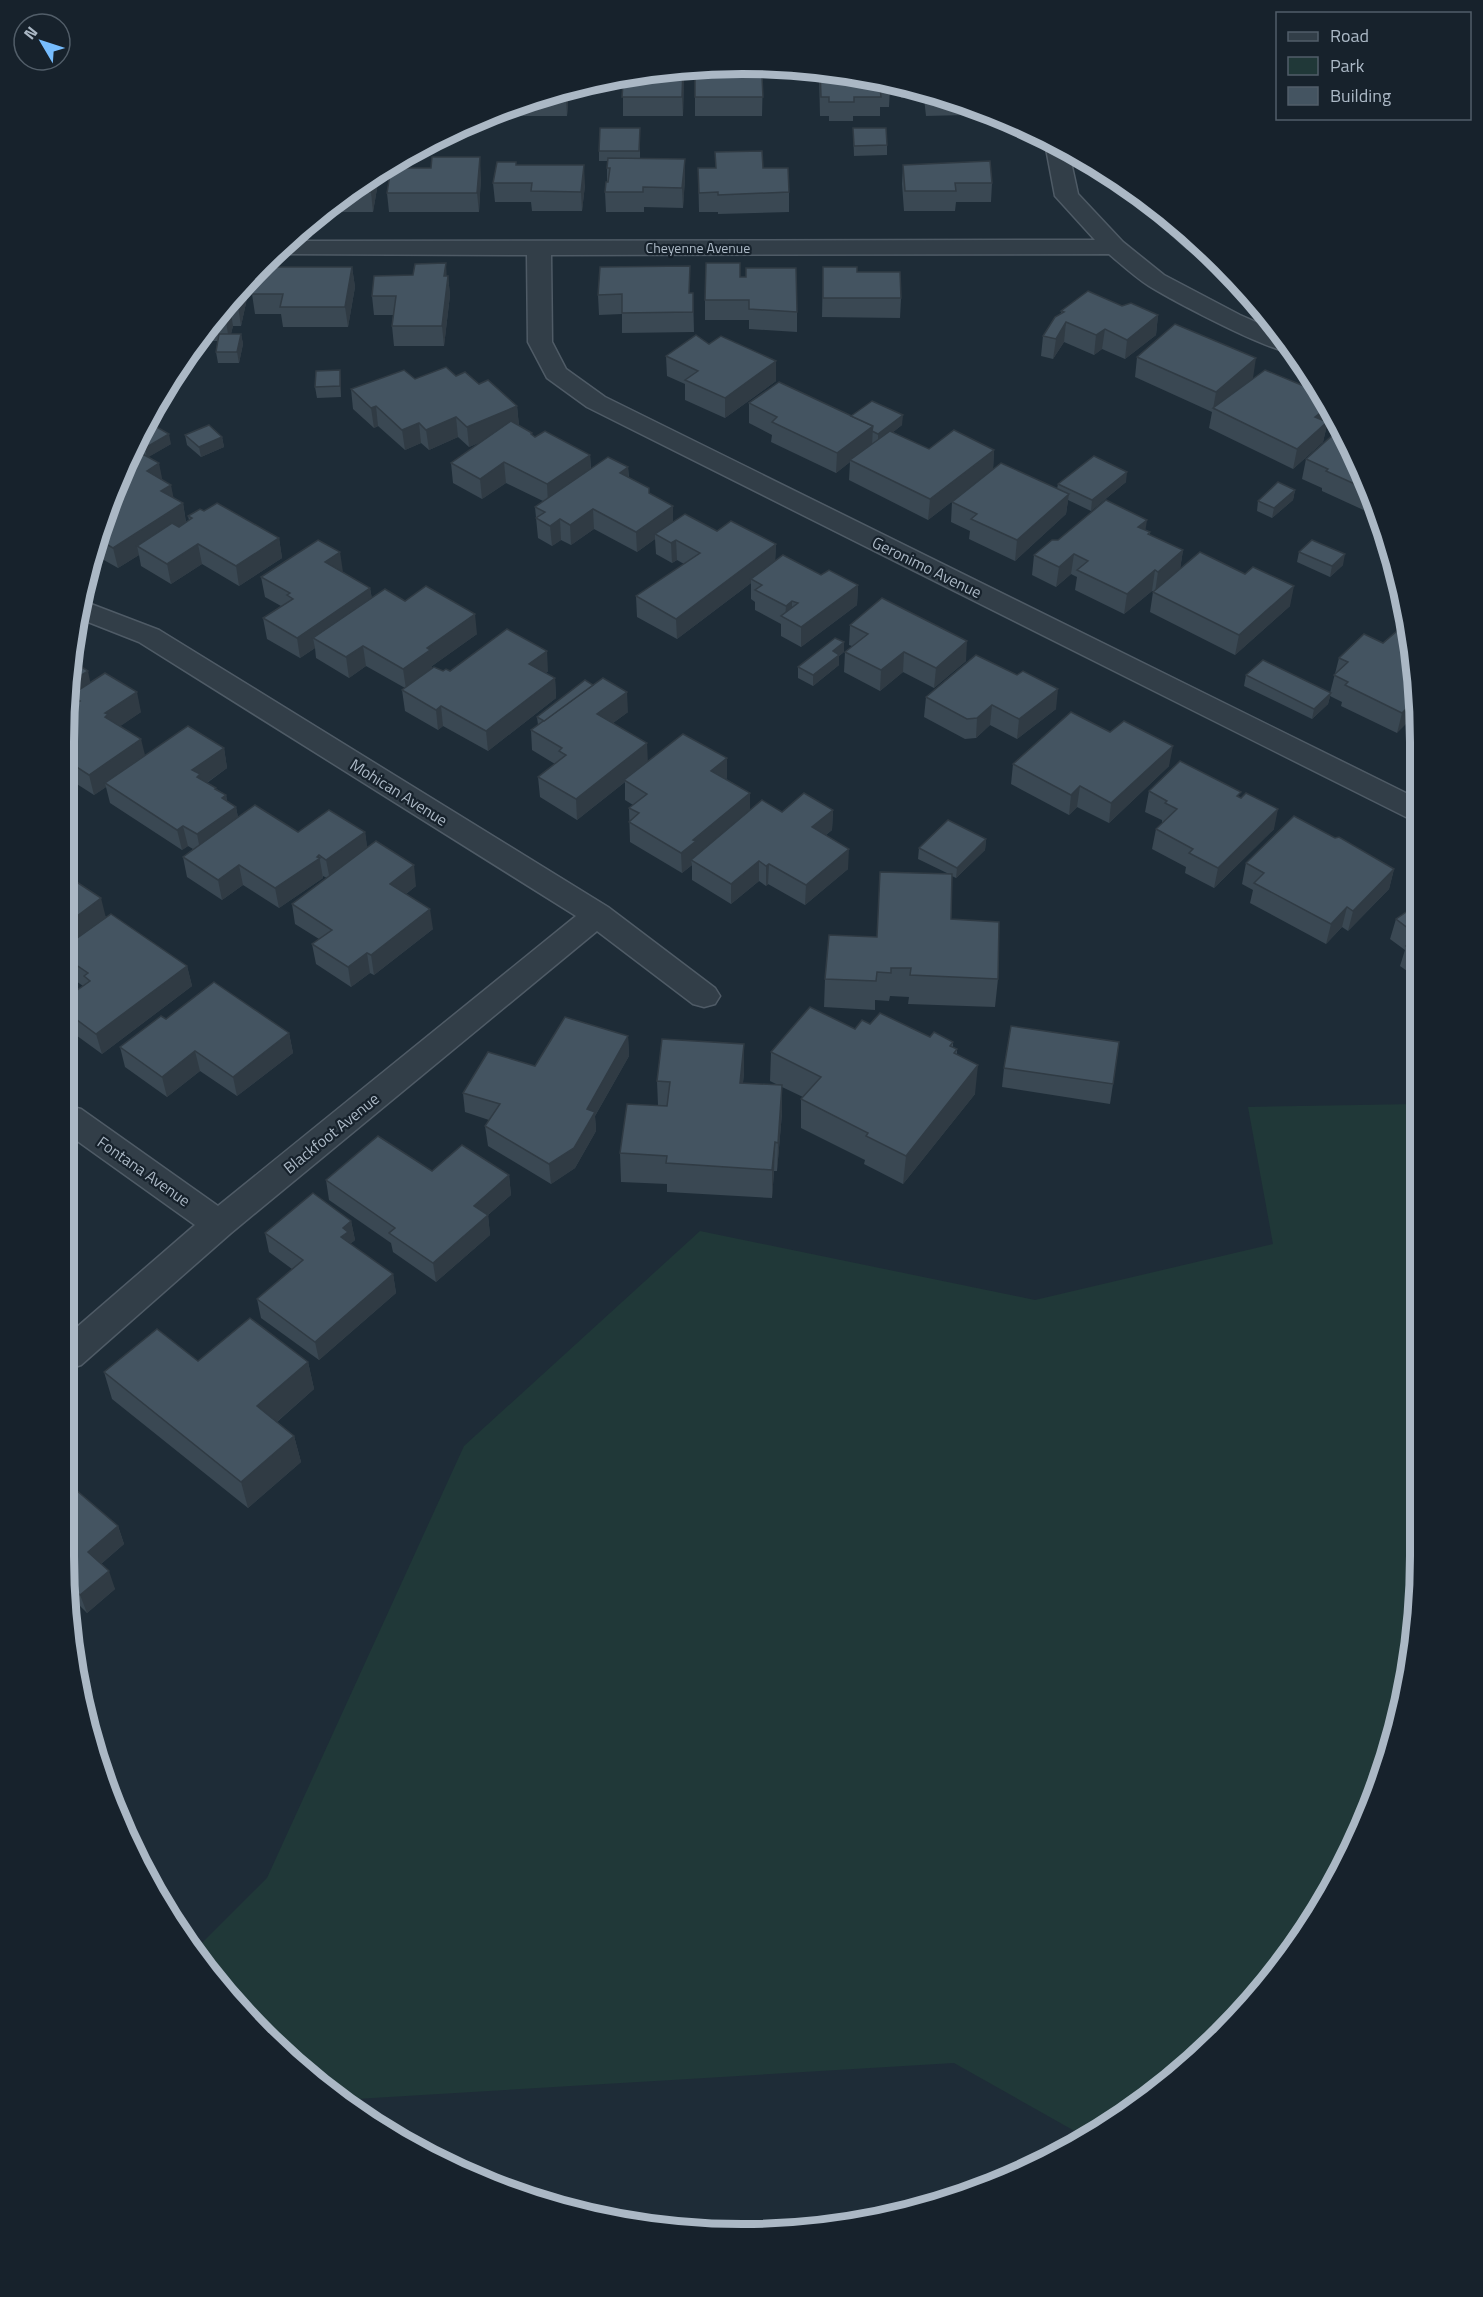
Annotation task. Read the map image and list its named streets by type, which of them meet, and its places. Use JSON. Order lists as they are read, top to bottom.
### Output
{
  "streets": {
    "street": [
      "Cheyenne Avenue",
      "Geronimo Avenue",
      "Mohican Avenue",
      "Blackfoot Avenue",
      "Fontana Avenue"
    ]
  },
  "crossings": [
    ["Cheyenne Avenue", "Geronimo Avenue"],
    ["Mohican Avenue", "Blackfoot Avenue"],
    ["Blackfoot Avenue", "Fontana Avenue"]
  ],
  "legend": ["Road", "Park", "Building"],
  "north": "top left"
}
